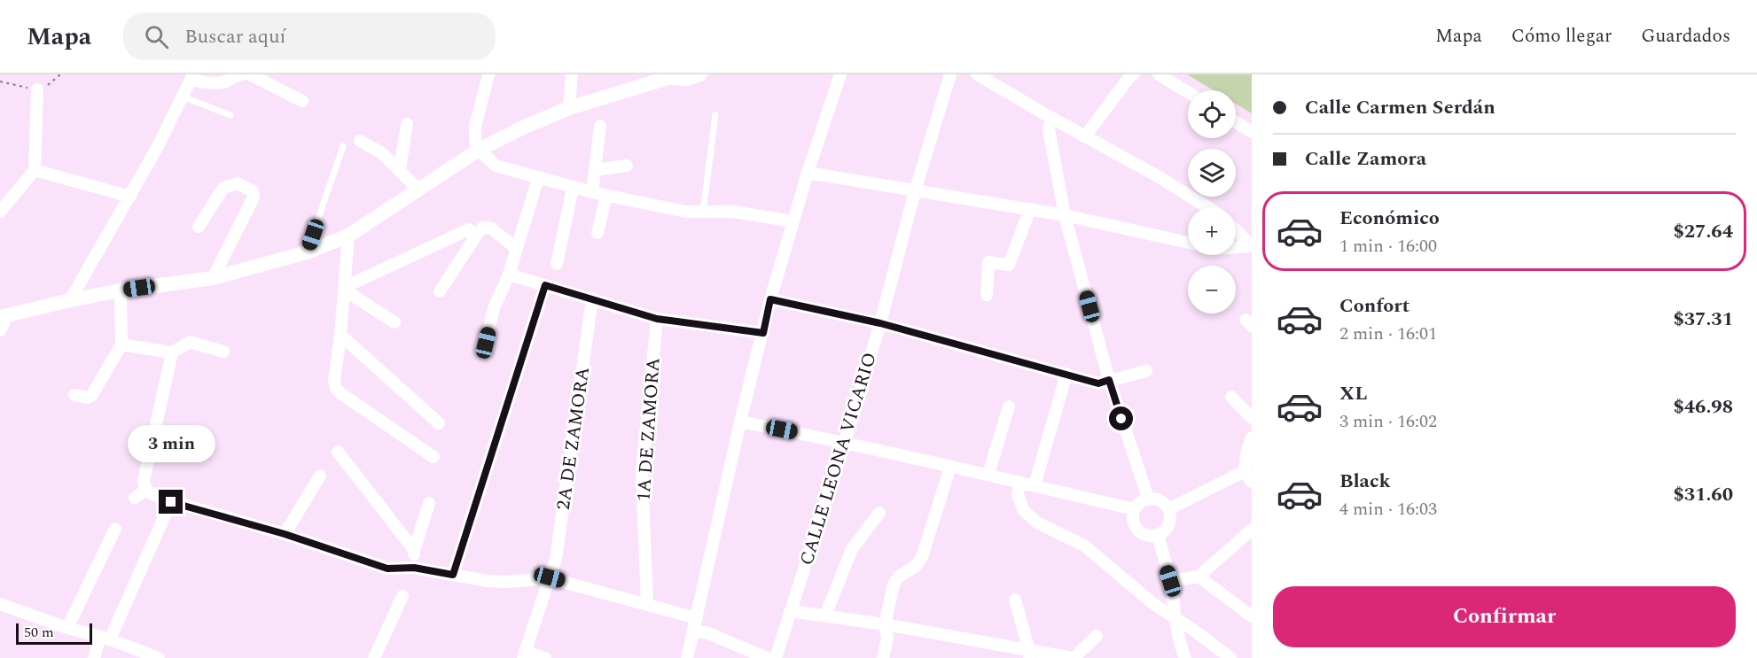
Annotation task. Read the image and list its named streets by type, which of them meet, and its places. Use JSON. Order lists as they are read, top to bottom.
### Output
{
  "streets": {
    "street": ["1A DE ZAMORA", "2A DE ZAMORA", "CALLE LEONA VICARIO"]
  },
  "scale_bar": "50 m",
  "page": {
    "header": "Mapa",
    "search": "Buscar aquí",
    "nav": ["Mapa", "Cómo llegar", "Guardados"],
    "banner": ["Calle Carmen Serdán", "Calle Zamora"],
    "map_buttons": ["+", "−"],
    "list": [
      {
        "name": "Económico",
        "note": "1 min · 16:00",
        "value": "$27.64"
      },
      {
        "name": "Confort",
        "note": "2 min · 16:01",
        "value": "$37.31"
      },
      {
        "name": "XL",
        "note": "3 min · 16:02",
        "value": "$46.98"
      },
      {
        "name": "Black",
        "note": "4 min · 16:03",
        "value": "$31.60"
      }
    ],
    "bubble": "3 min",
    "buttons": "Confirmar",
    "scale": "50 m"
  }
}
